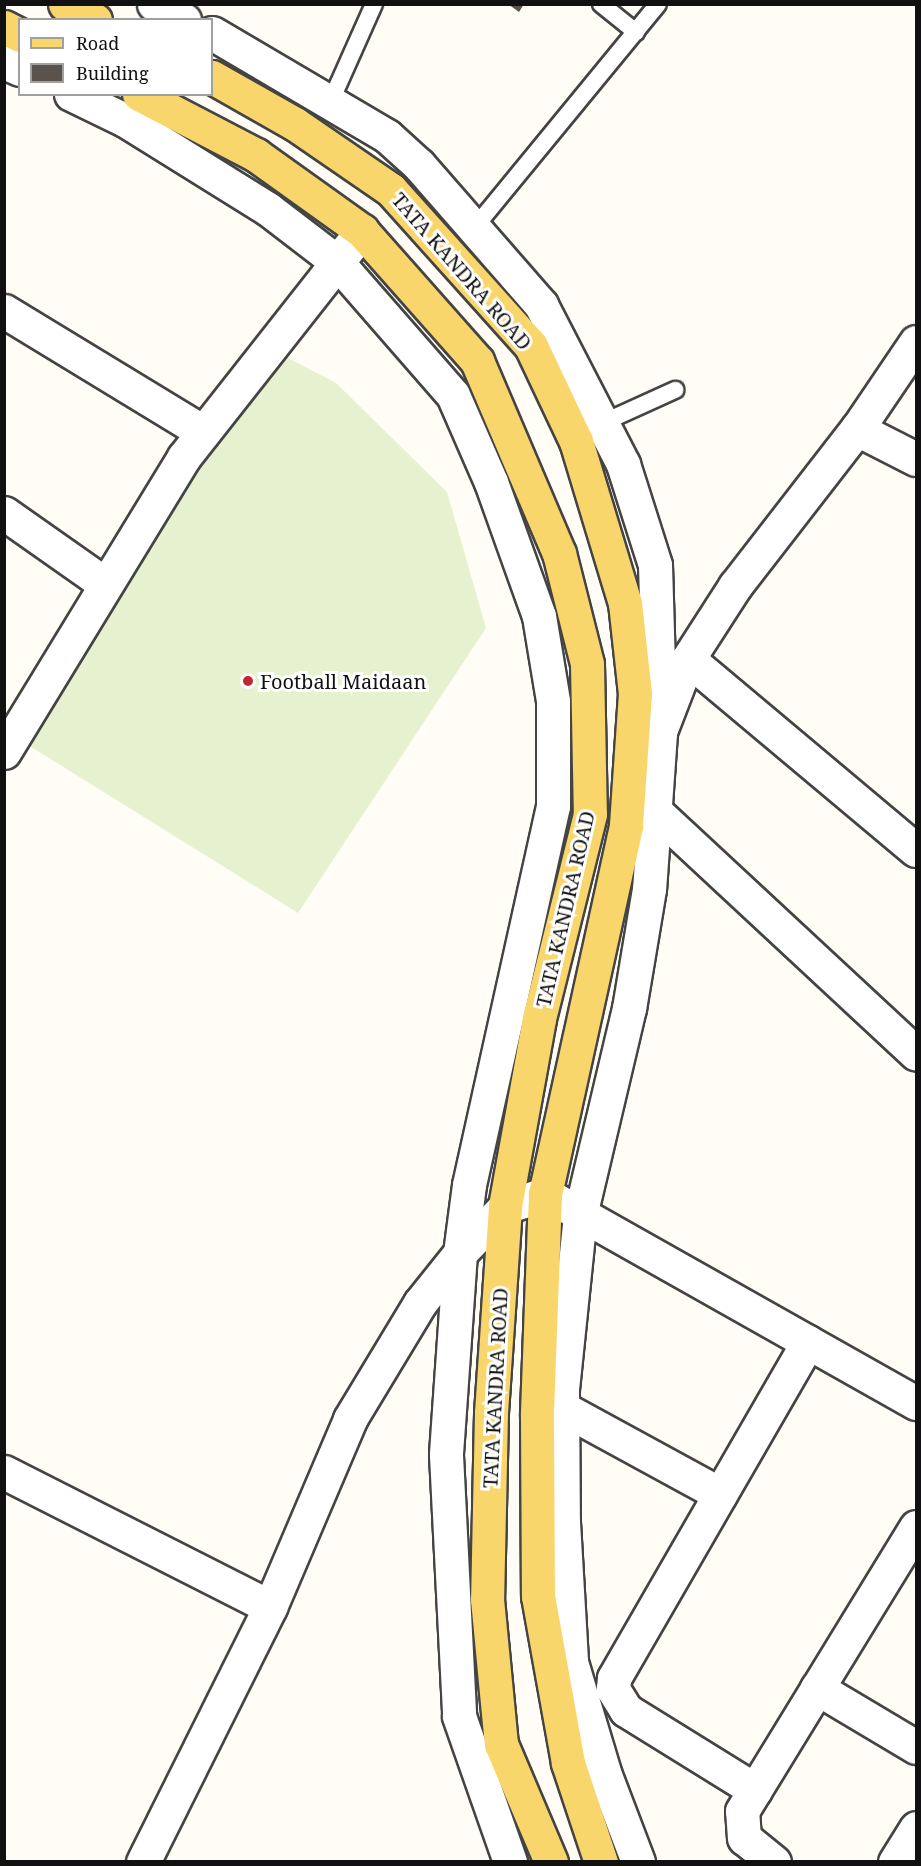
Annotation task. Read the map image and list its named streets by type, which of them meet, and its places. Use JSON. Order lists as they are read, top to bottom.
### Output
{
  "streets": {
    "main road": ["TATA KANDRA ROAD"]
  },
  "places": ["Football Maidaan"],
  "legend": ["Road", "Building"]
}
